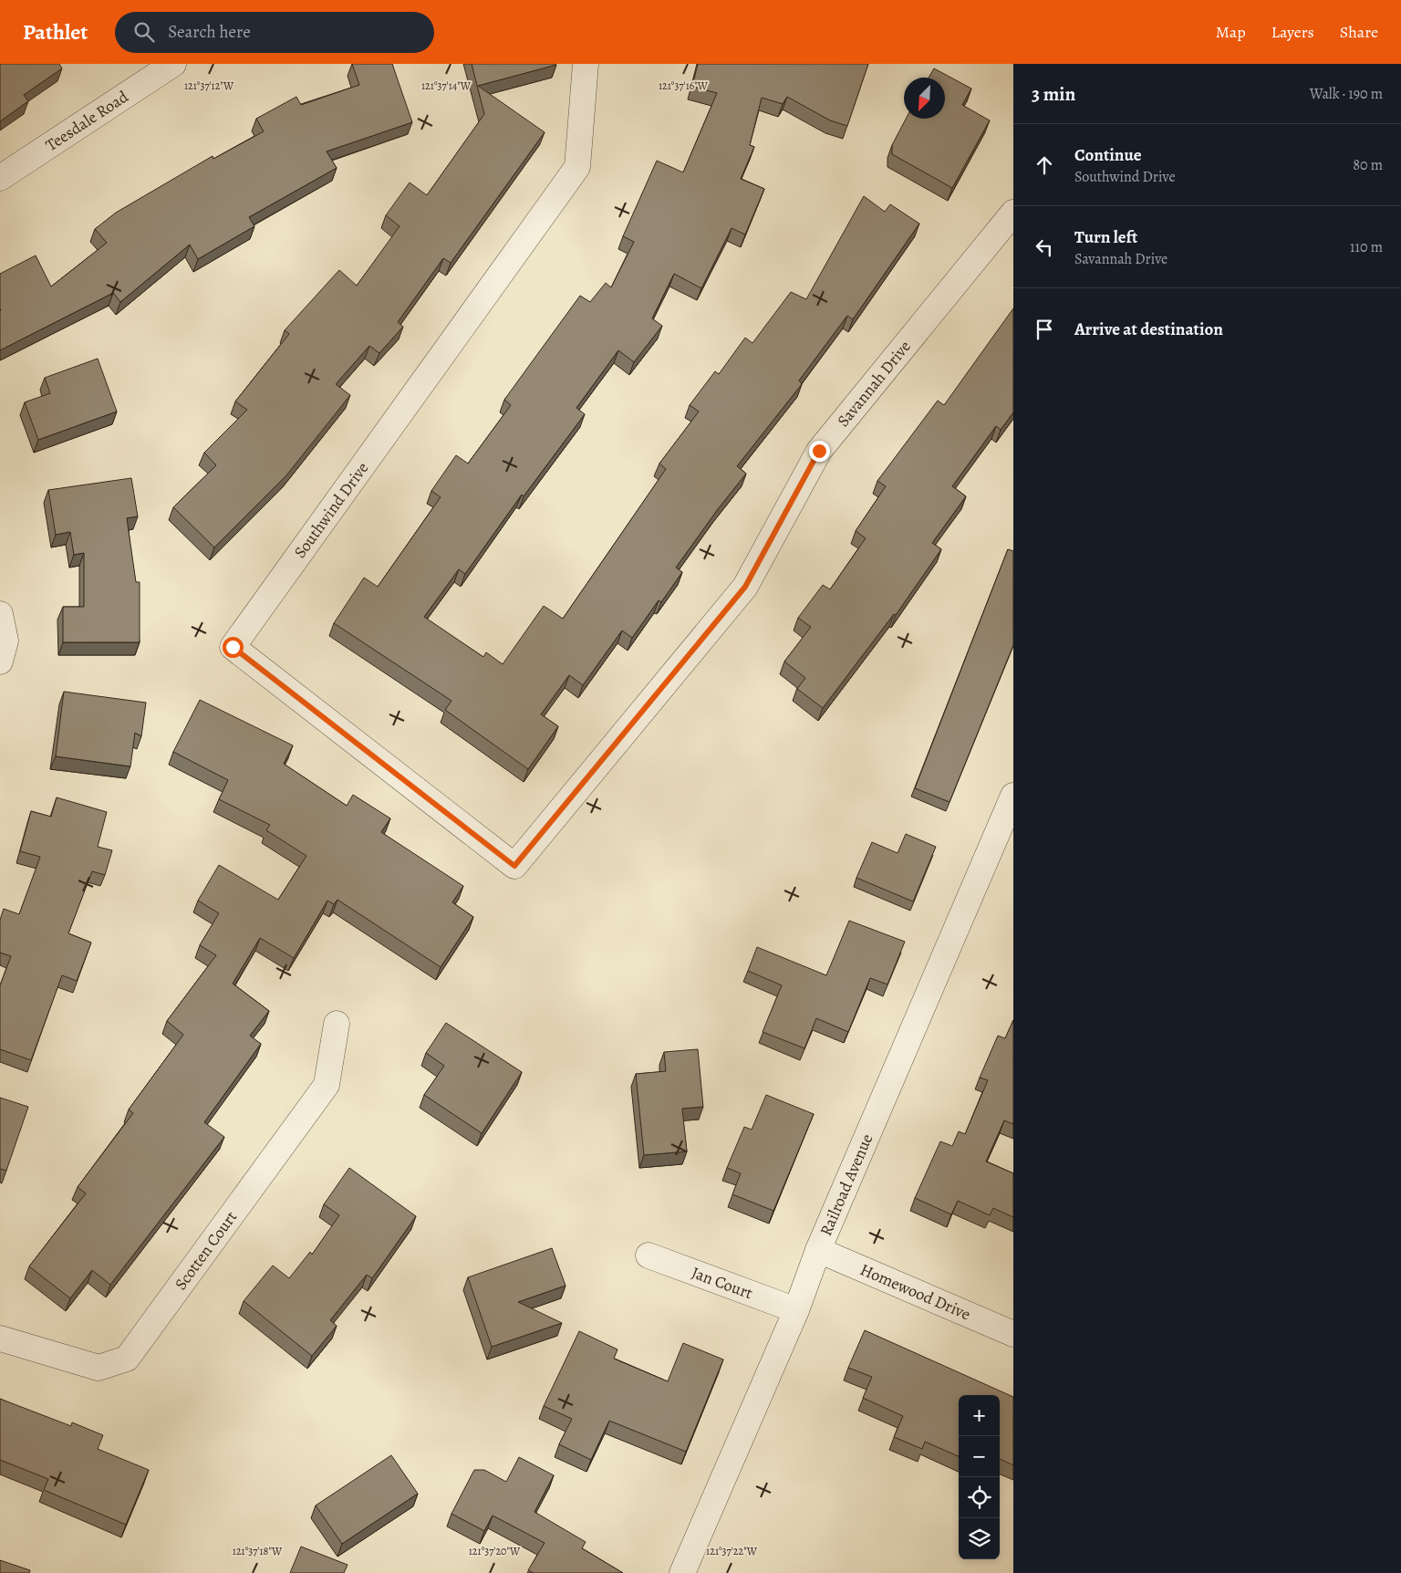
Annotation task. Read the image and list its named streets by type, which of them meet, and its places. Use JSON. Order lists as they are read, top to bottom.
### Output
{
  "streets": {
    "street": [
      "Teesdale Road",
      "Savannah Drive",
      "Southwind Drive",
      "Railroad Avenue",
      "Scotten Court",
      "Jan Court",
      "Homewood Drive"
    ]
  },
  "crossings": [
    ["Savannah Drive", "Southwind Drive"],
    ["Railroad Avenue", "Jan Court"],
    ["Railroad Avenue", "Homewood Drive"]
  ],
  "north": "bottom left",
  "page": {
    "header": "Pathlet",
    "search": "Search here",
    "nav": ["Map", "Layers", "Share"],
    "heading": ["3 min", "Walk · 190 m"],
    "list": [
      ["Continue", "Southwind Drive", "80 m"],
      ["Turn left", "Savannah Drive", "110 m"],
      "Arrive at destination"
    ],
    "map_buttons": ["+", "−"]
  },
  "coordinates": [
    "121°37'14\"W",
    "121°37'12\"W",
    "121°37'16\"W",
    "121°37'18\"W",
    "121°37'20\"W",
    "121°37'22\"W"
  ]
}
